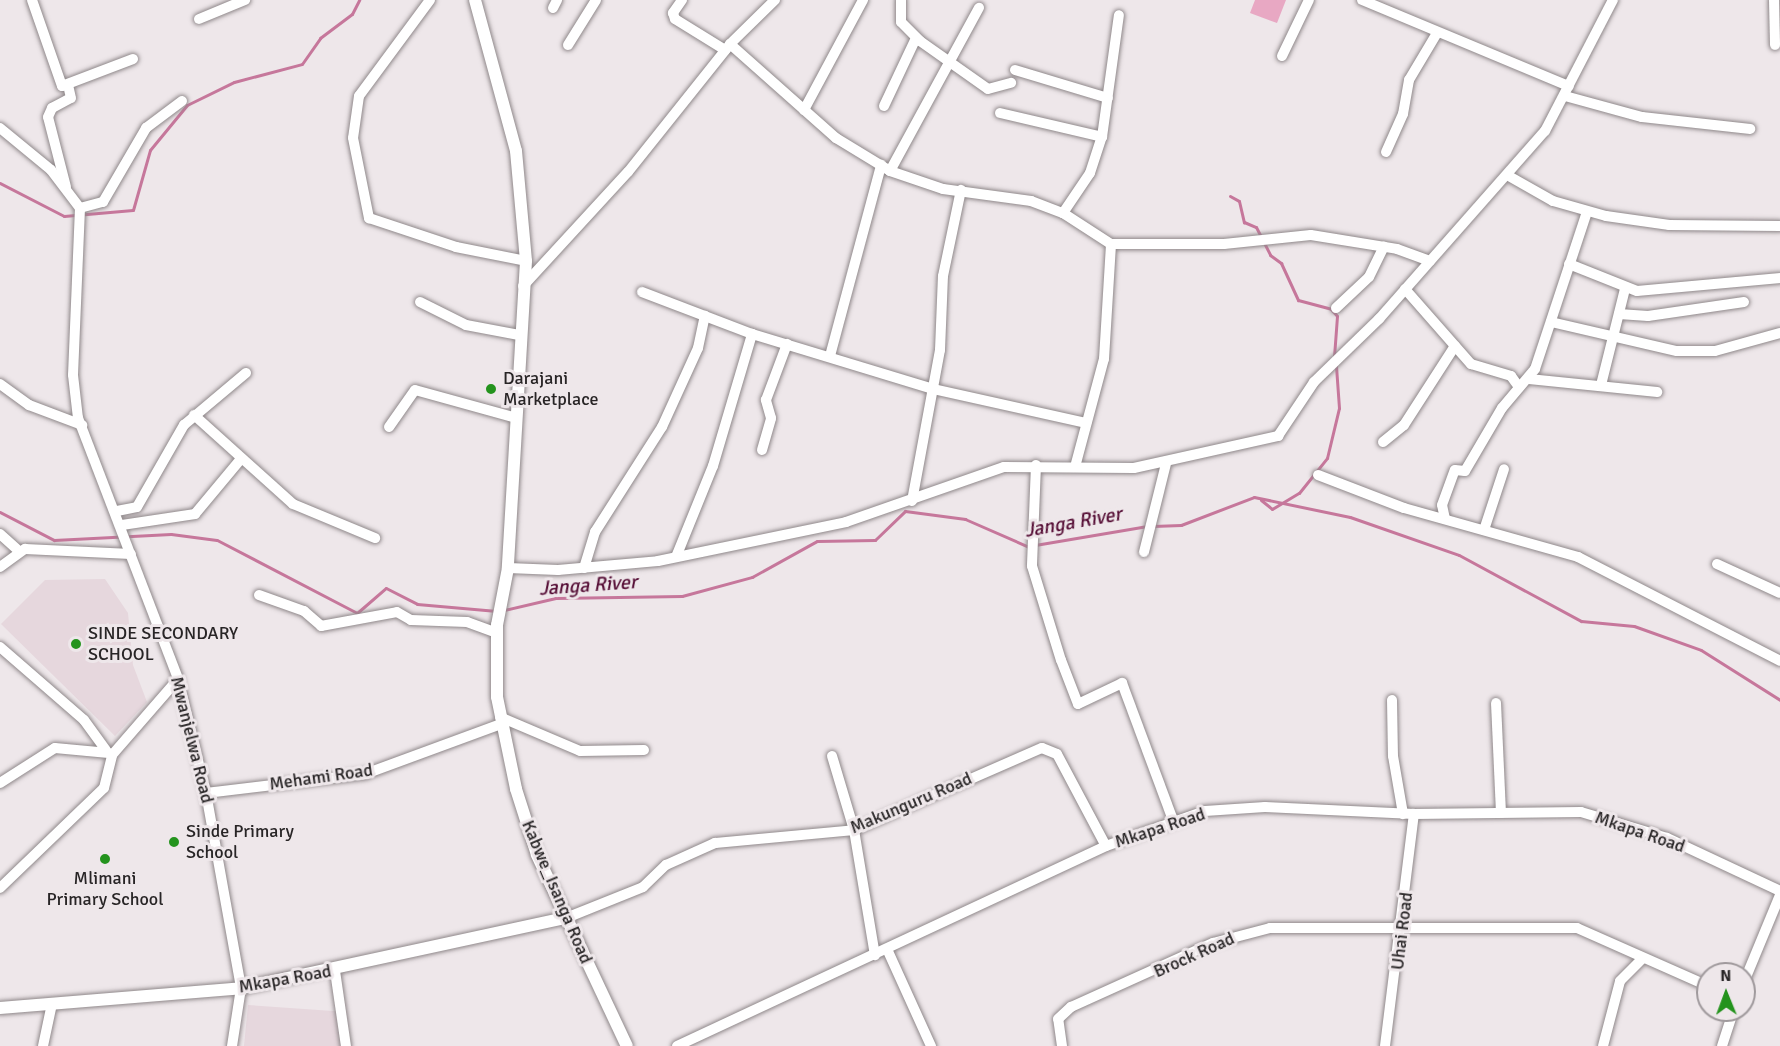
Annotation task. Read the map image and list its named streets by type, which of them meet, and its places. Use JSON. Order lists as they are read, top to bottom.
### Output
{
  "streets": {
    "street": [
      "Mwanjelwa Road",
      "Mehami Road",
      "Makunguru Road",
      "Mkapa Road",
      "Kabwe_Isanga Road",
      "Uhai Road",
      "Brock Road"
    ]
  },
  "crossings": [
    ["Mwanjelwa Road", "Mehami Road"],
    ["Mwanjelwa Road", "Mkapa Road"],
    ["Mehami Road", "Kabwe_Isanga Road"],
    ["Makunguru Road", "Mkapa Road"],
    ["Makunguru Road", "Kabwe_Isanga Road"],
    ["Mkapa Road", "Kabwe_Isanga Road"],
    ["Mkapa Road", "Uhai Road"],
    ["Uhai Road", "Brock Road"]
  ],
  "water": ["Janga River"],
  "places": [
    "Darajani Marketplace",
    "SINDE SECONDARY SCHOOL",
    "Sinde Primary School",
    "Mlimani Primary School"
  ],
  "north": "top"
}
